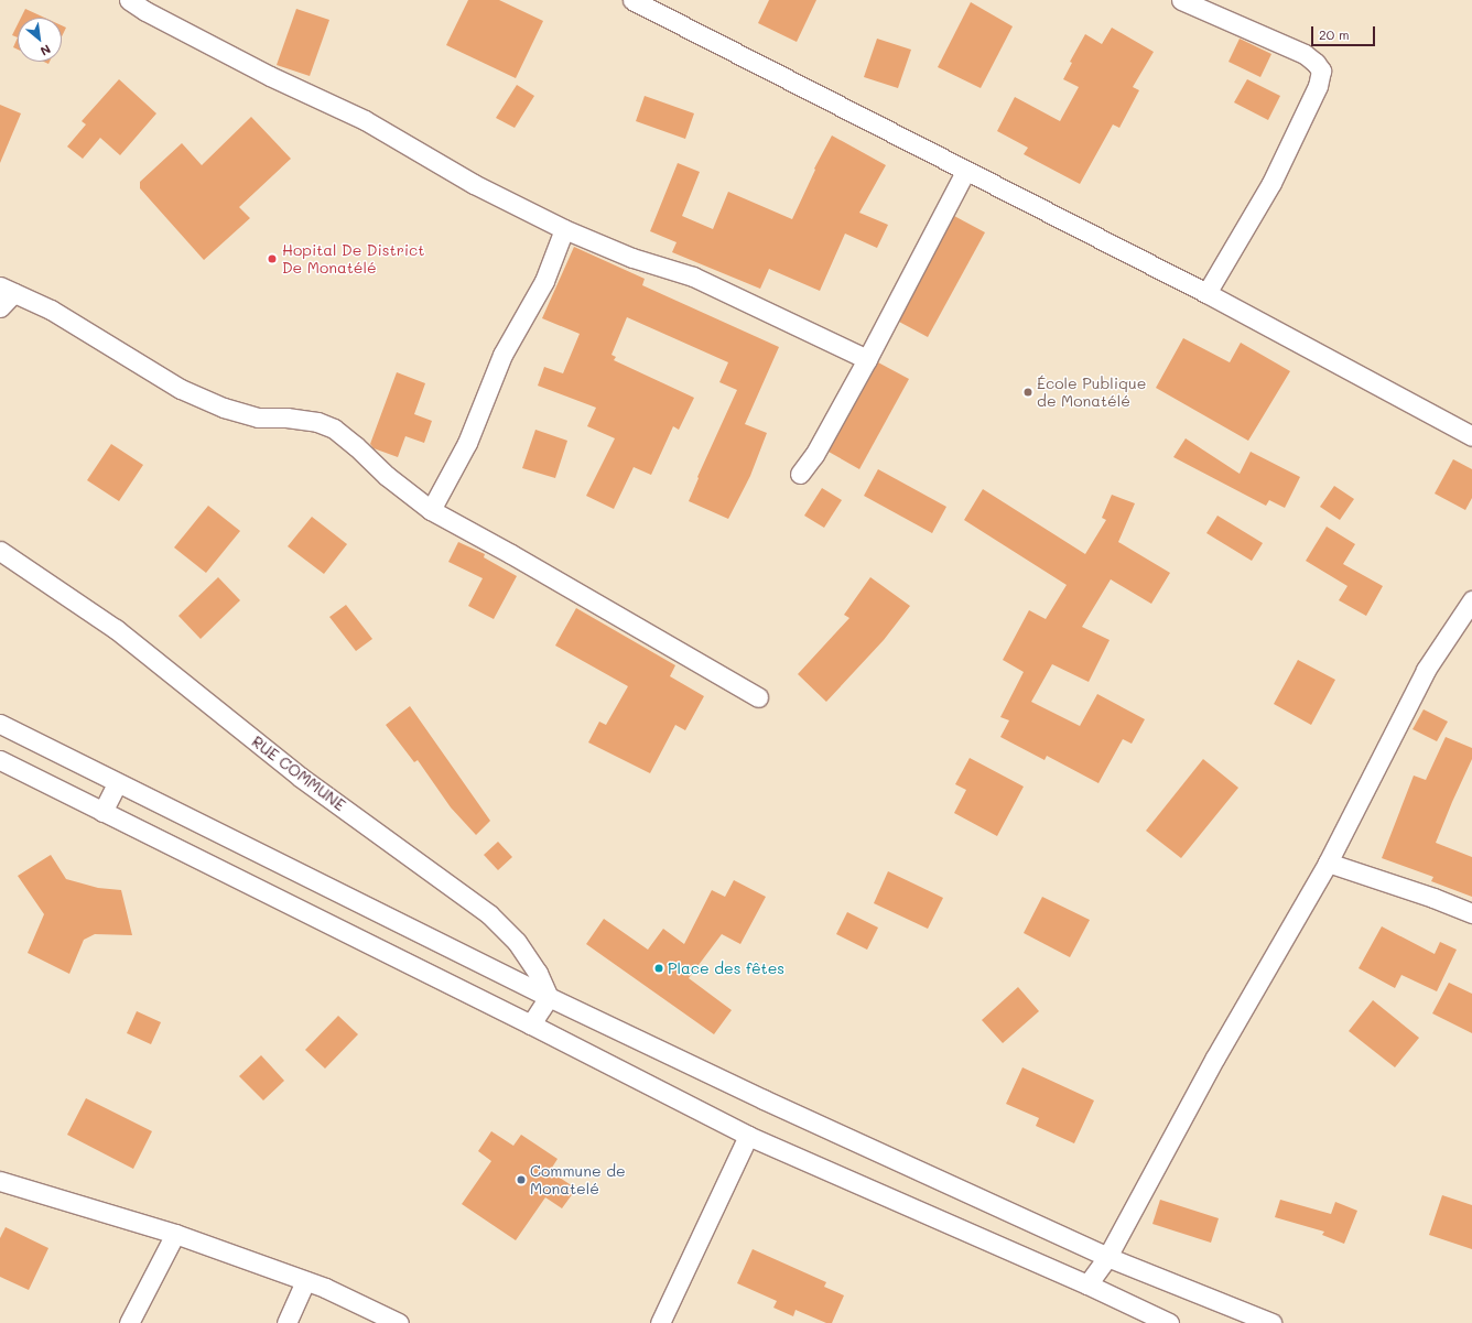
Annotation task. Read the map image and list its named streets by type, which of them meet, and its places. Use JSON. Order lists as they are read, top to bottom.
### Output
{
  "streets": {
    "street": ["RUE COMMUNE"]
  },
  "places": [
    "Hopital De District De Monatélé",
    "École Publique de Monatélé",
    "Place des fêtes",
    "Commune de Monatelé"
  ],
  "scale_bar": "20 m",
  "north": "bottom right"
}
